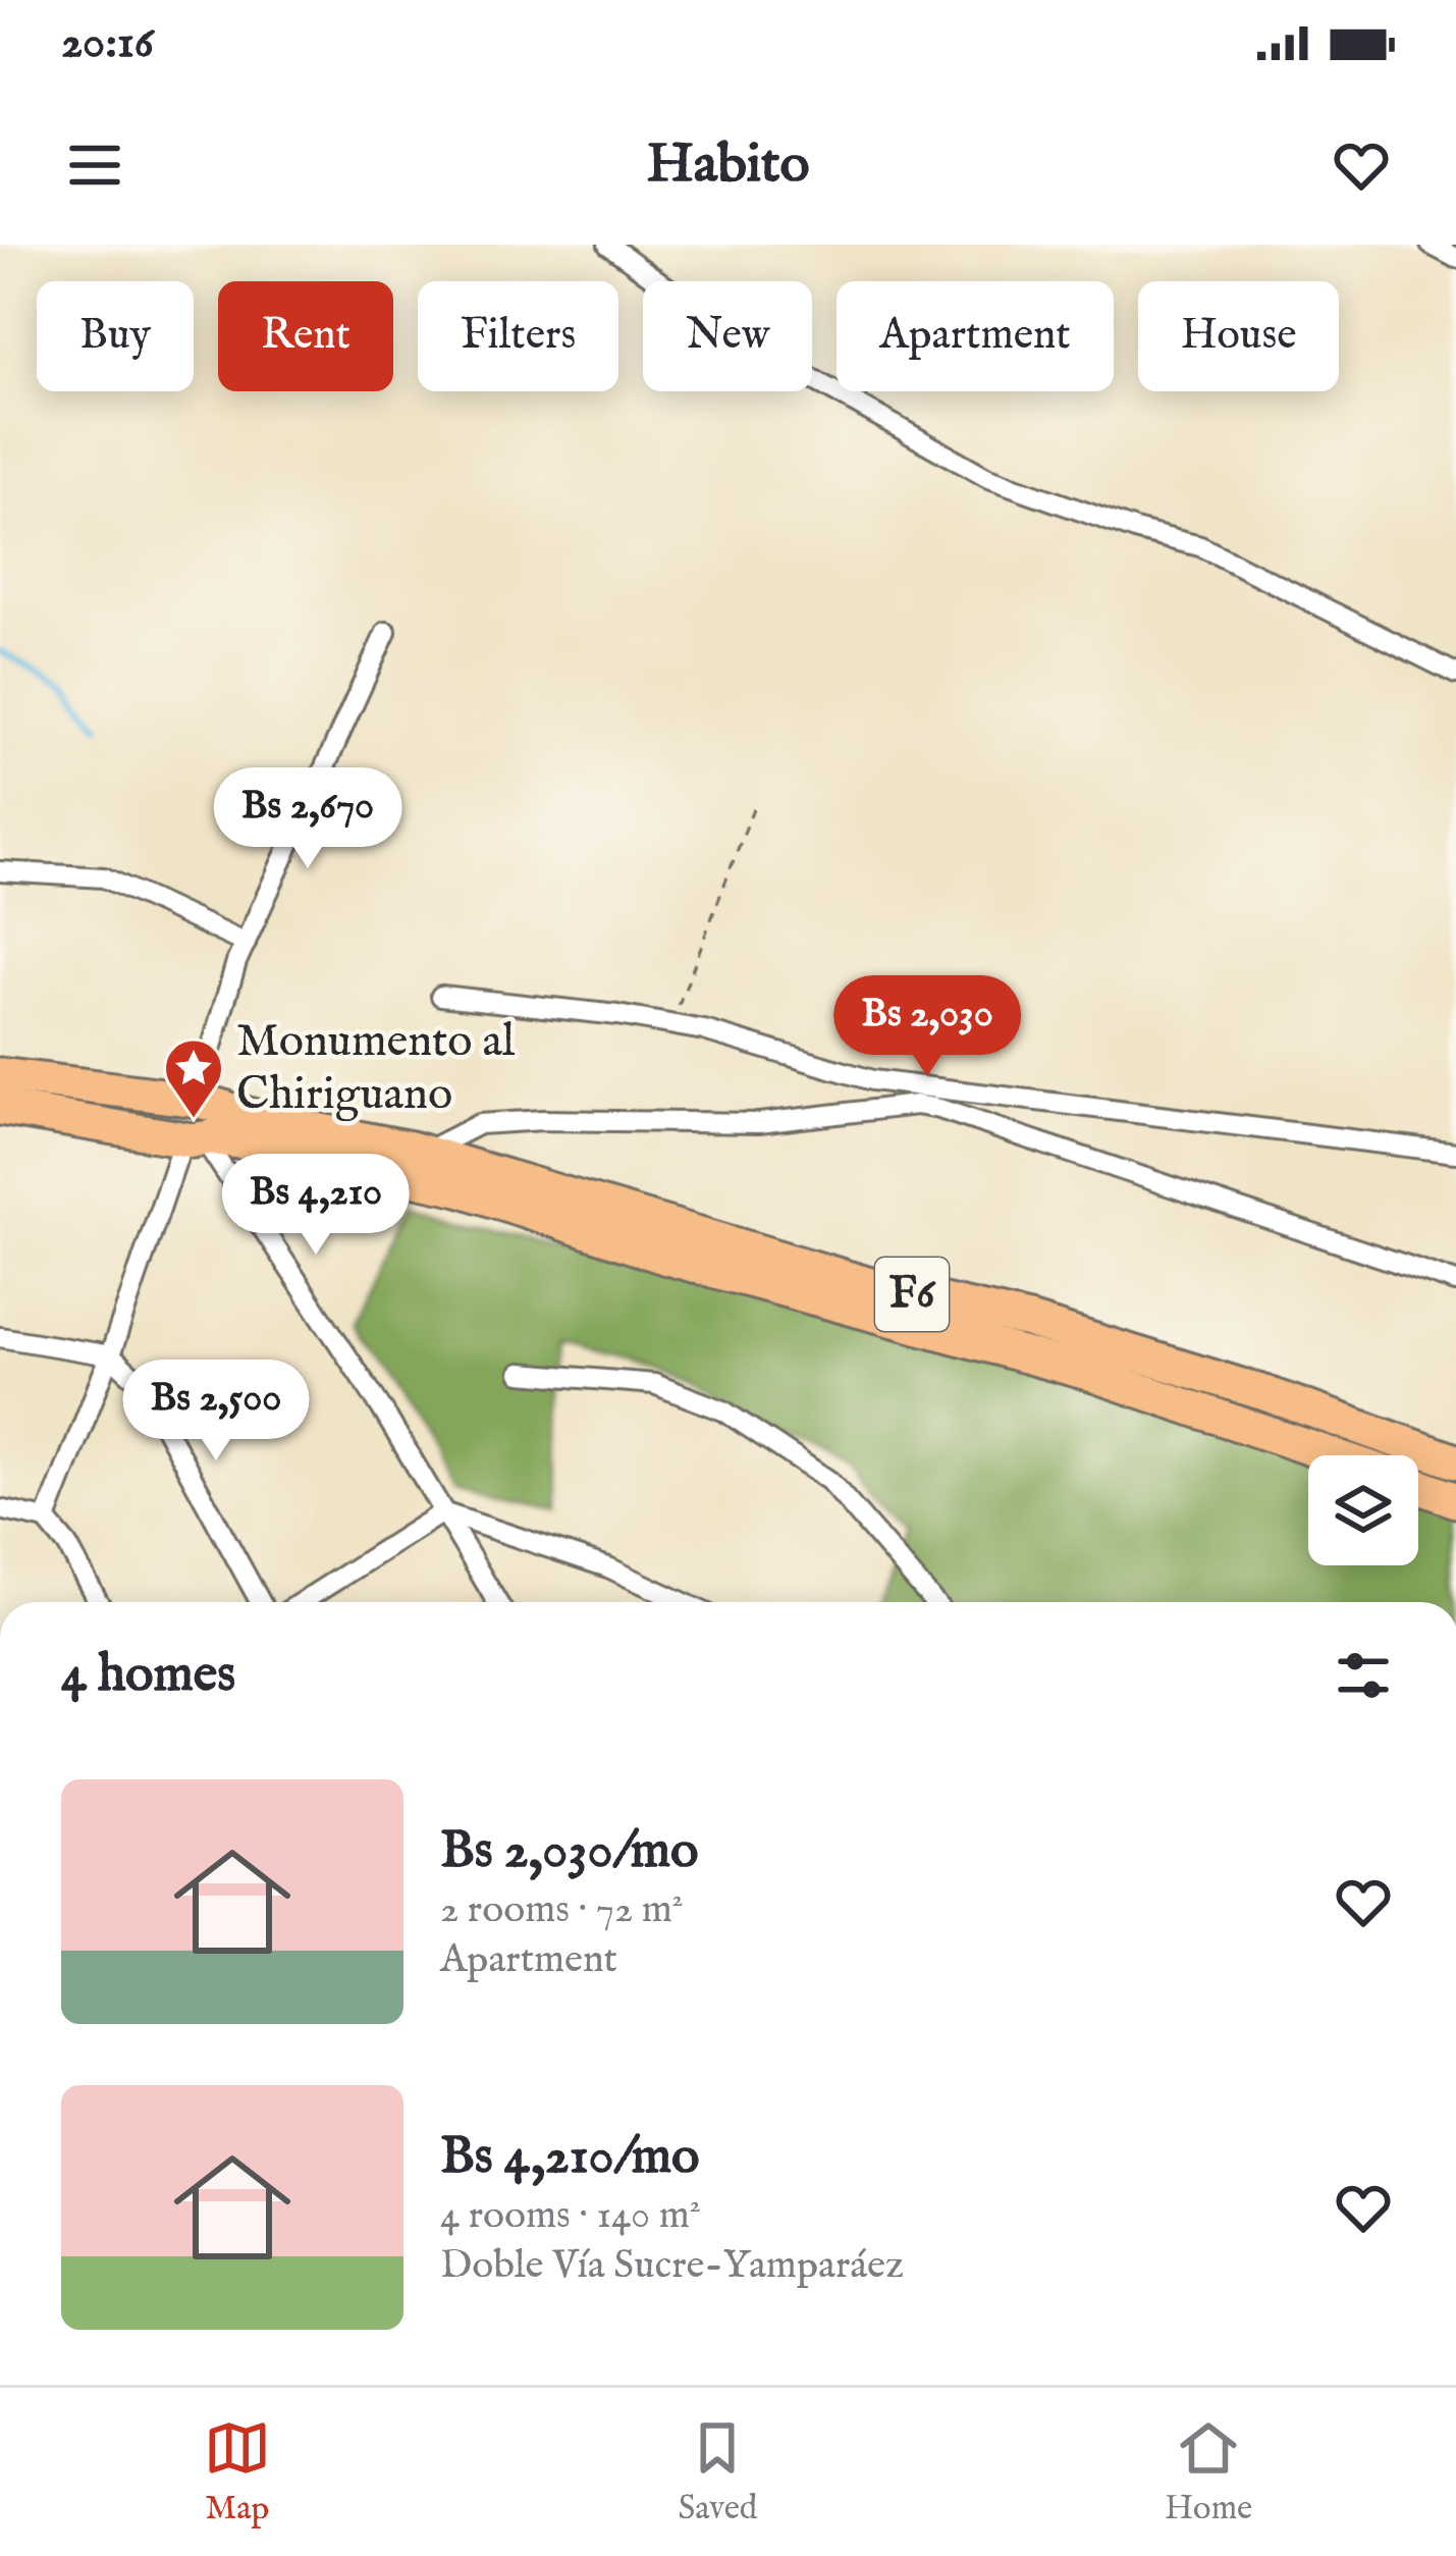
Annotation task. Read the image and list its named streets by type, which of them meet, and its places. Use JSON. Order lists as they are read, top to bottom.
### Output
{
  "streets": {
    "highway": ["F6"]
  },
  "places": {
    "place": ["Monumento al Chiriguano"]
  },
  "page": {
    "status": "20:16",
    "header": "Habito",
    "chip": [
      "Buy",
      "Rent",
      "Filters",
      "New",
      "Apartment",
      "House"
    ],
    "price": [
      "Bs 2,670",
      "Bs 2,030",
      "Bs 4,210",
      "Bs 2,500"
    ],
    "heading": "4 homes",
    "list": [
      {
        "name": "Bs 2,030/mo",
        "note": "2 rooms · 72 m² · Apartment"
      },
      {
        "name": "Bs 4,210/mo",
        "note": "4 rooms · 140 m² · Doble Vía Sucre-Yamparáez"
      }
    ],
    "tabs": ["Map", "Saved", "Home"]
  }
}
